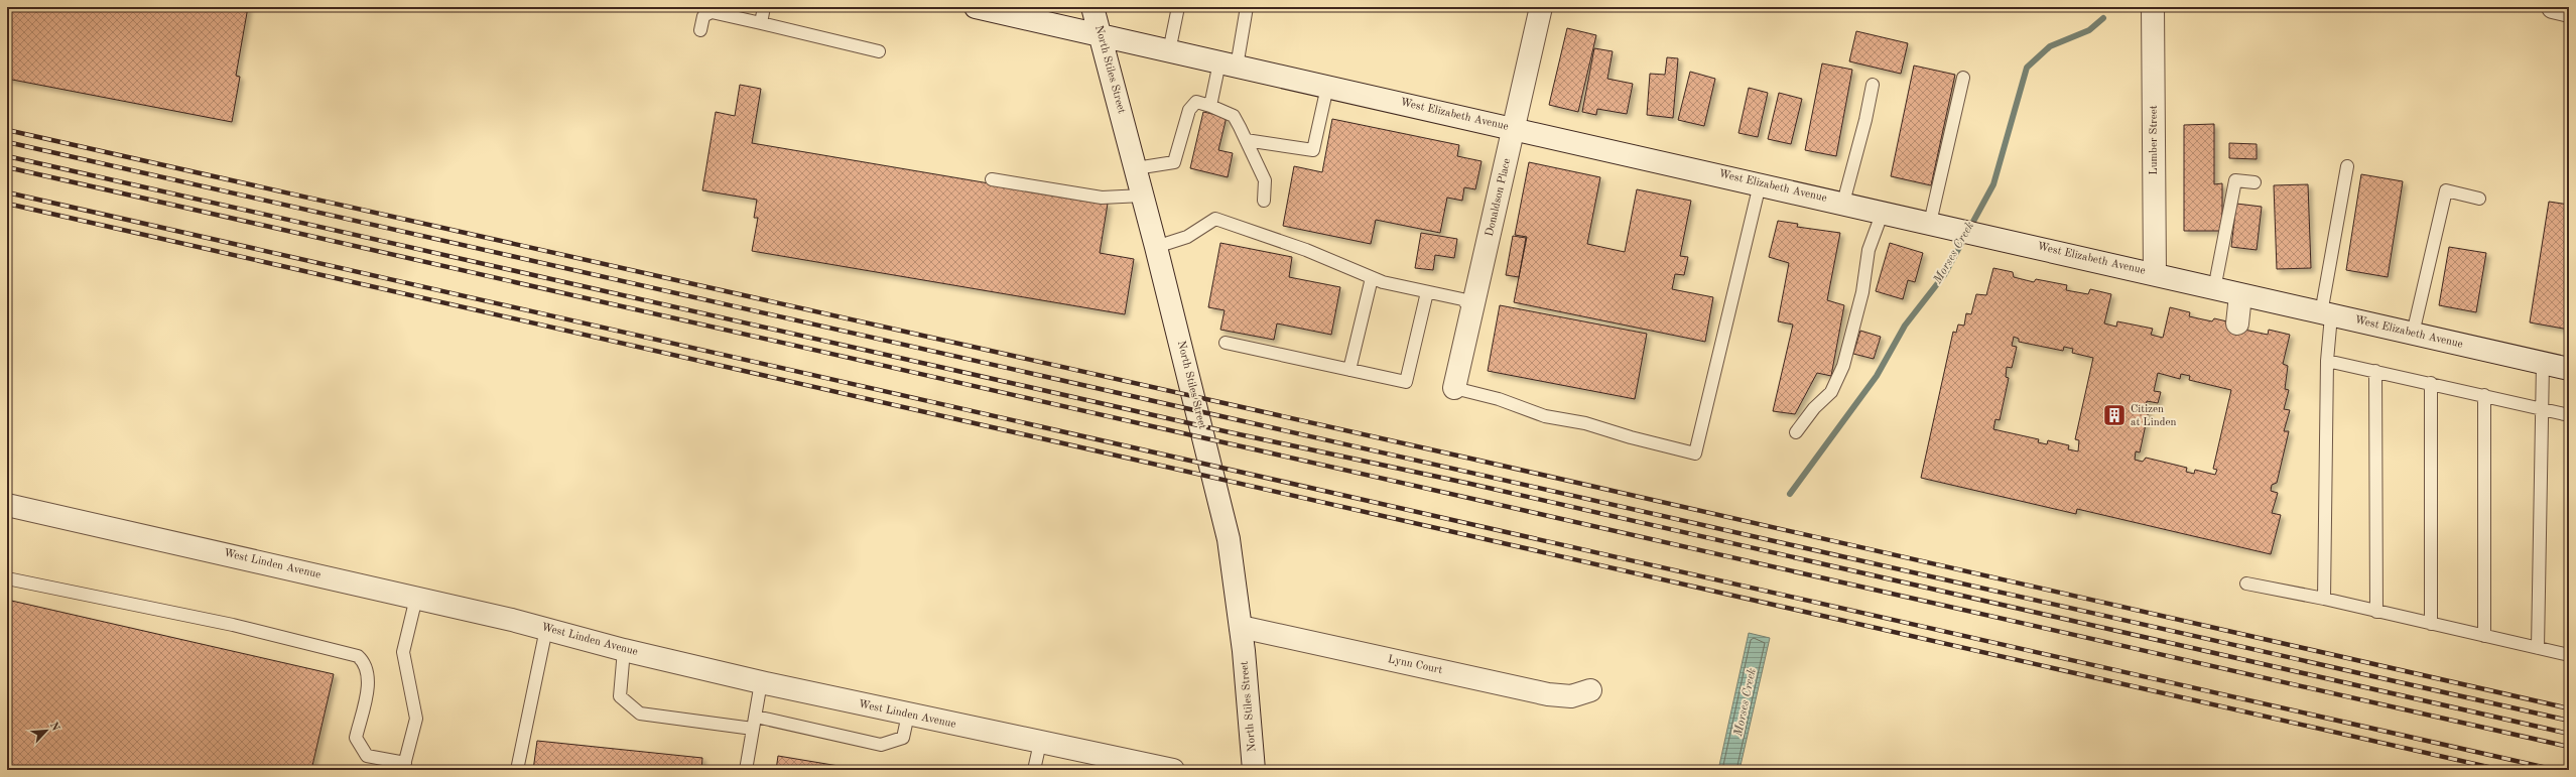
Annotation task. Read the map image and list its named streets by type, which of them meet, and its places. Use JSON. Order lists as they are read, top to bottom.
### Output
{
  "streets": {
    "street": [
      "North Stiles Street",
      "West Elizabeth Avenue",
      "Lumber Street",
      "Donaldson Place",
      "West Linden Avenue",
      "Lynn Court"
    ]
  },
  "crossings": [
    ["North Stiles Street", "West Elizabeth Avenue"],
    ["North Stiles Street", "Lynn Court"],
    ["West Elizabeth Avenue", "Lumber Street"],
    ["West Elizabeth Avenue", "Donaldson Place"]
  ],
  "water": ["Morses Creek"],
  "places": {
    "building": ["Citizen at Linden"]
  },
  "north": "top right"
}
